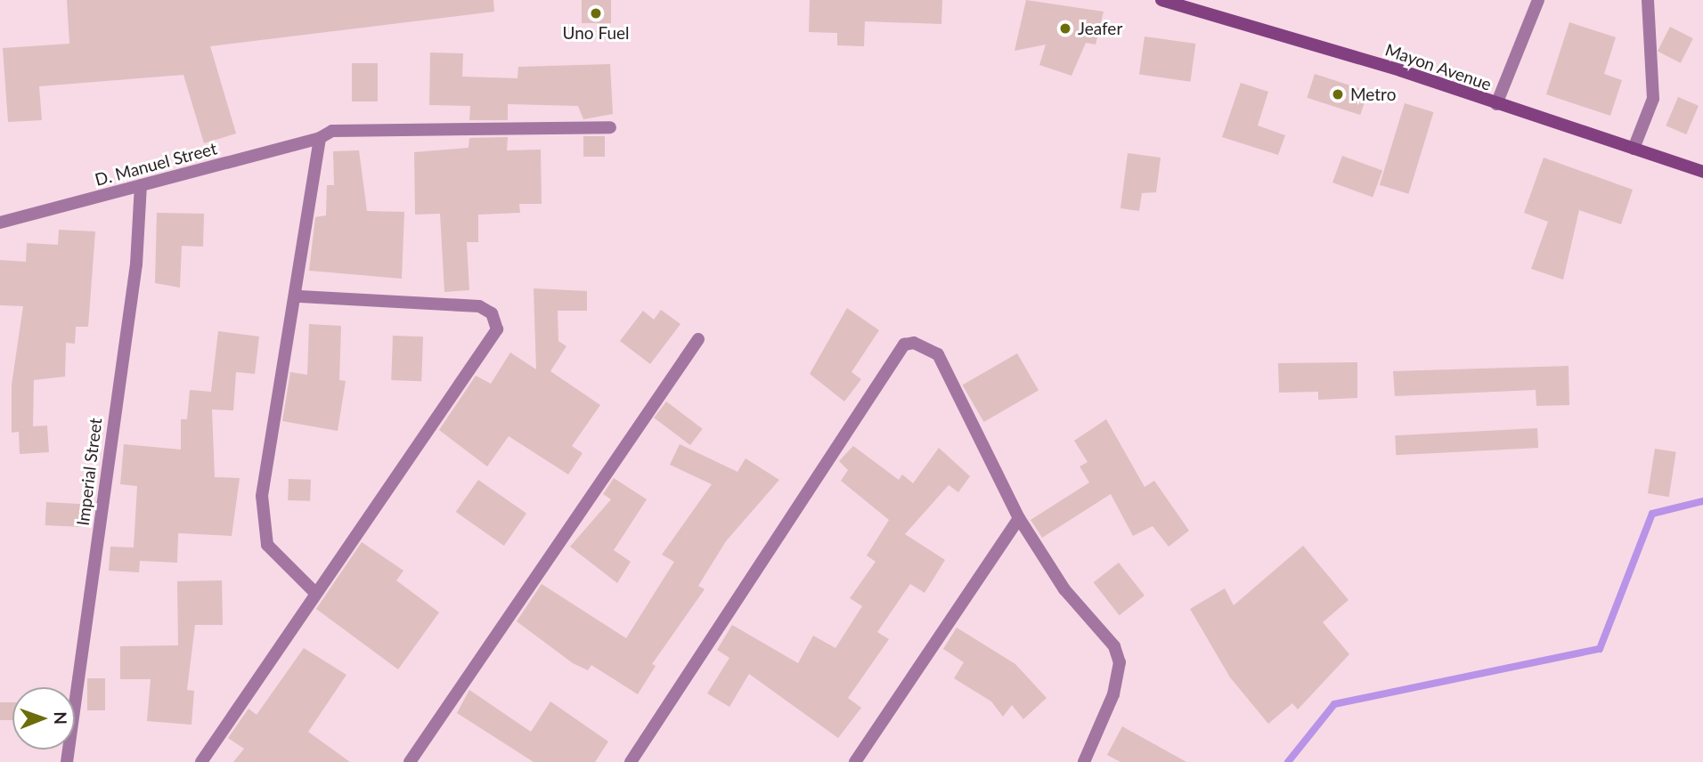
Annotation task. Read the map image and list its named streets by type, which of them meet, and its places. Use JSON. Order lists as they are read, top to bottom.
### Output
{
  "streets": {
    "main road": ["Mayon Avenue"],
    "street": ["D. Manuel Street", "Imperial Street"]
  },
  "crossings": [
    ["D. Manuel Street", "Imperial Street"]
  ],
  "places": ["Uno Fuel", "Jeafer", "Metro"],
  "north": "right"
}
